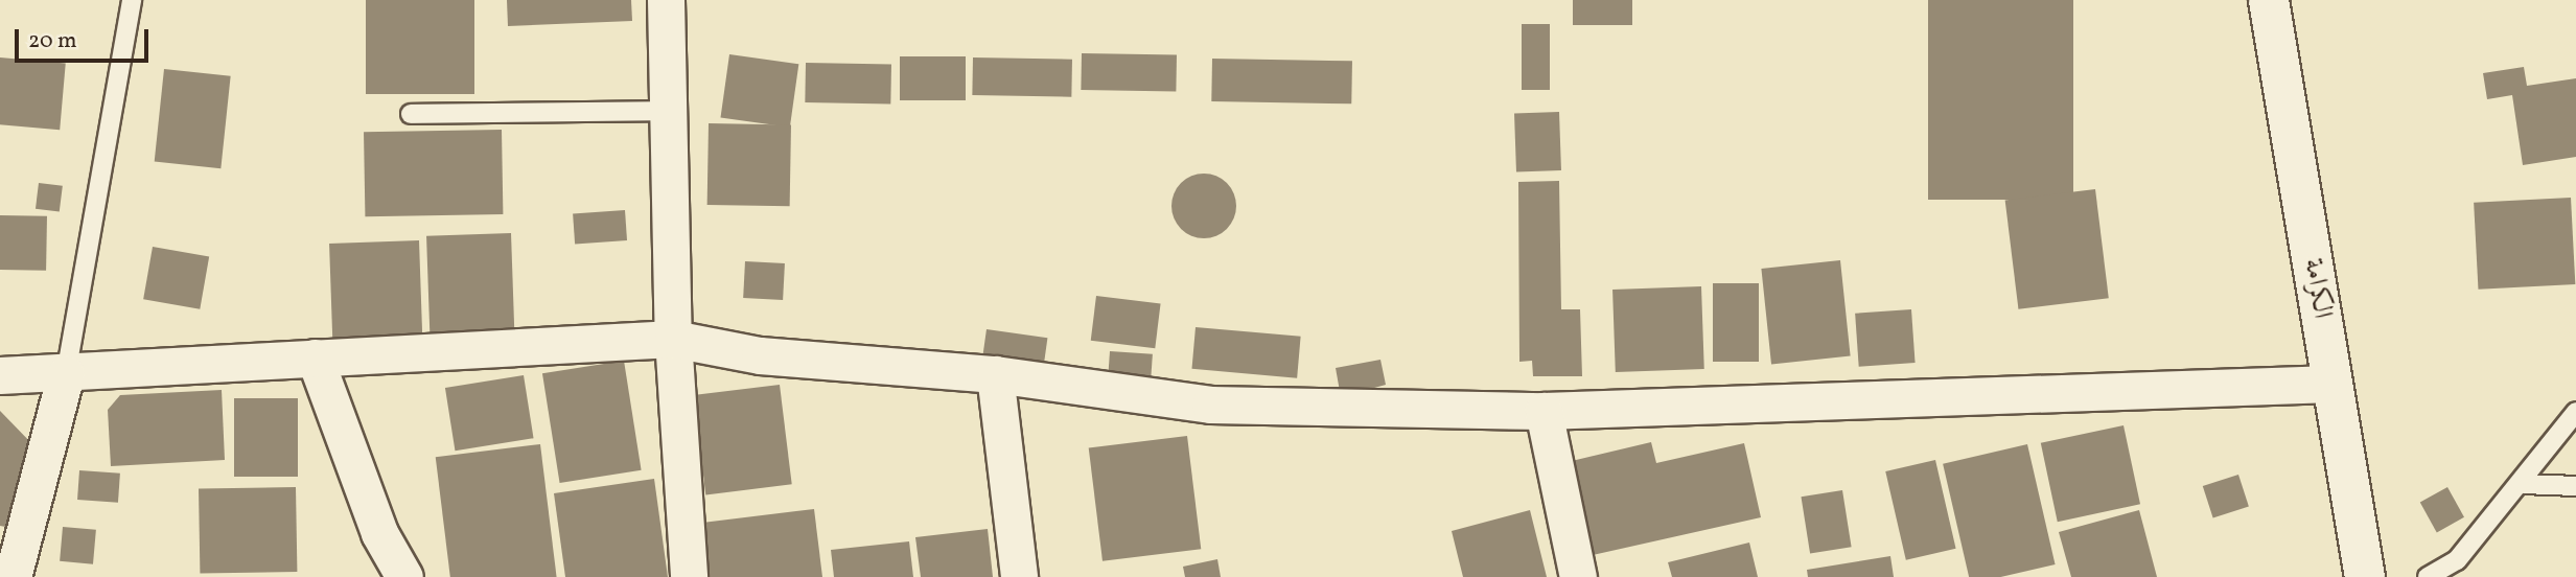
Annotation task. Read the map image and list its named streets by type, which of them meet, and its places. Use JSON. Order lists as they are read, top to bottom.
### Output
{
  "streets": {
    "main road": ["الكرامة"]
  },
  "scale_bar": "20 m"
}
